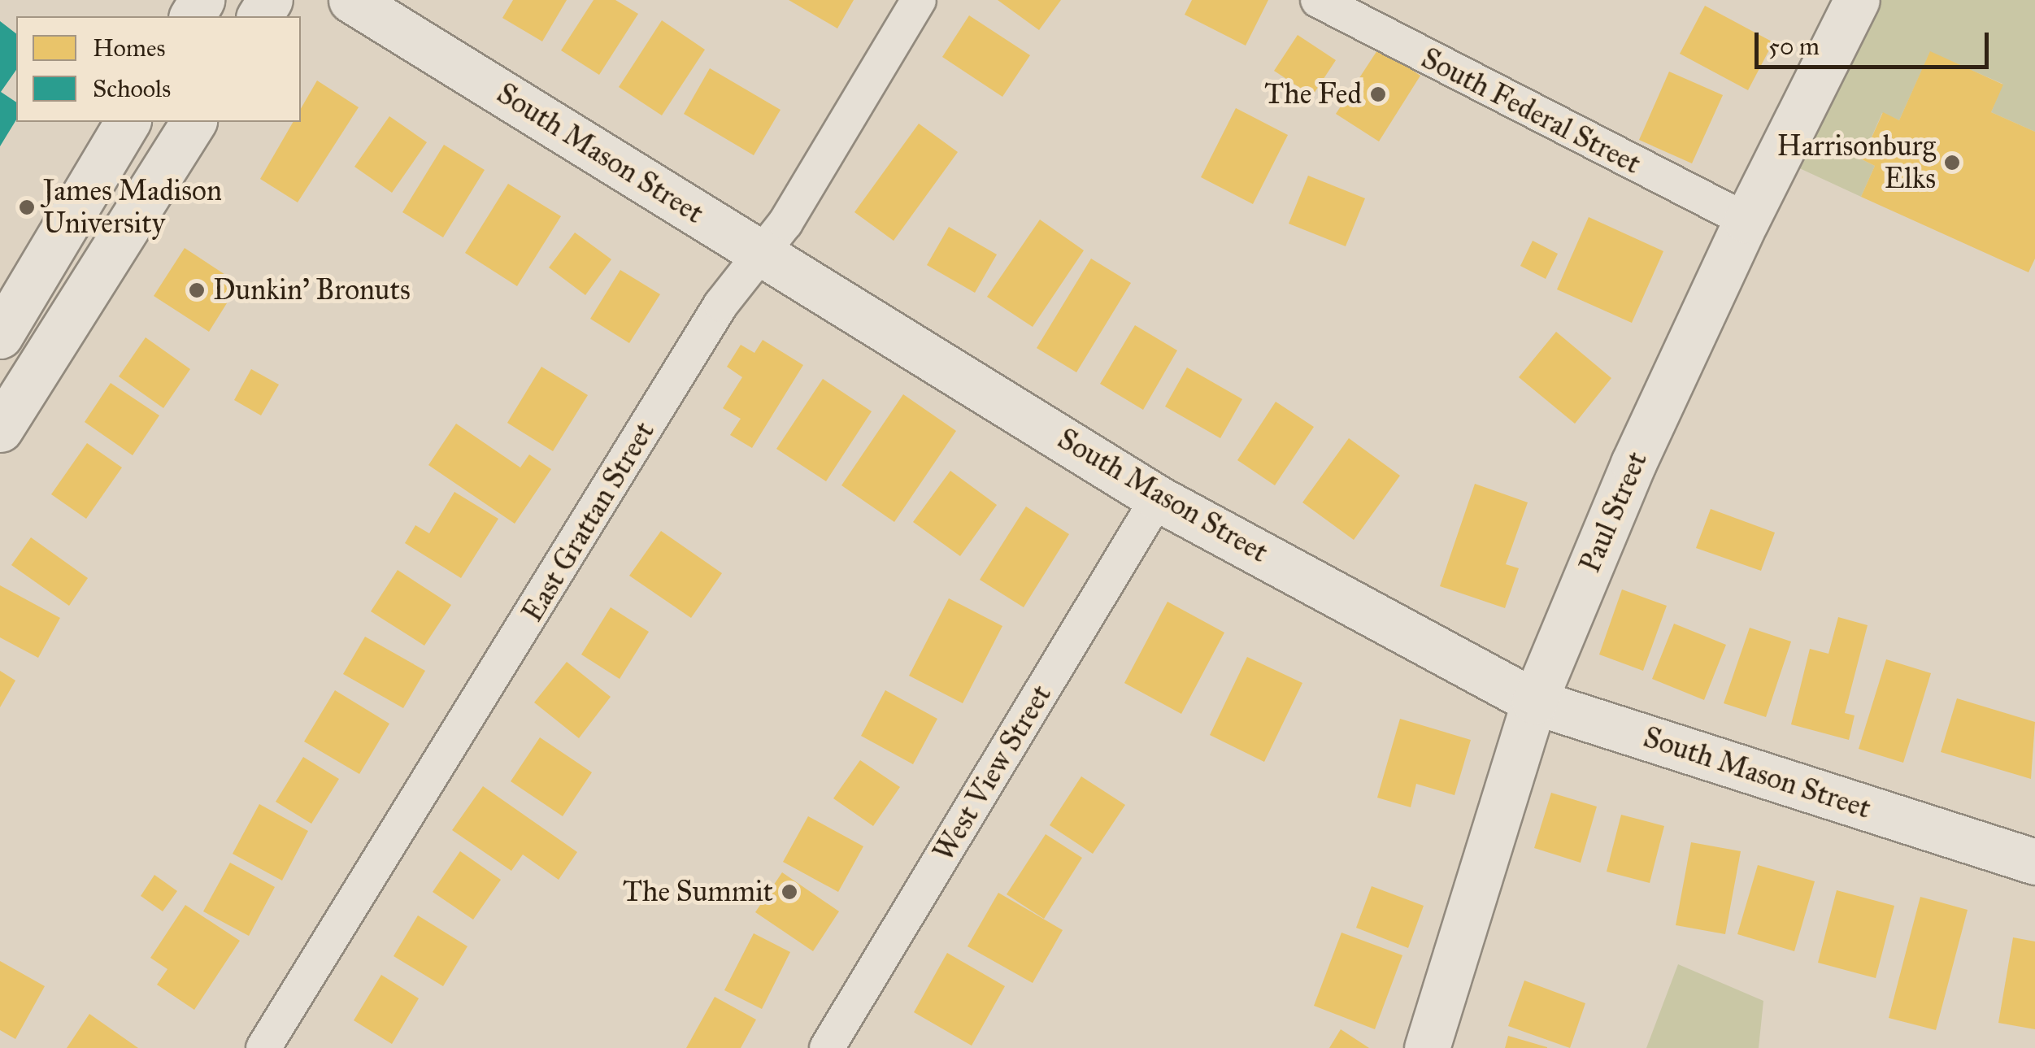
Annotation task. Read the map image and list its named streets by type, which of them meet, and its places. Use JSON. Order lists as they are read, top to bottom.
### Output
{
  "streets": {
    "main road": ["South Mason Street", "Paul Street"],
    "street": ["South Federal Street", "East Grattan Street", "West View Street"]
  },
  "crossings": [
    ["South Federal Street", "Paul Street"],
    ["South Mason Street", "Paul Street"],
    ["South Mason Street", "East Grattan Street"],
    ["South Mason Street", "West View Street"]
  ],
  "places": [
    "The Fed",
    "Harrisonburg Elks",
    "James Madison University",
    "Dunkin' Bronuts",
    "The Summit"
  ],
  "legend": ["Homes", "Schools"],
  "scale_bar": "50 m"
}
